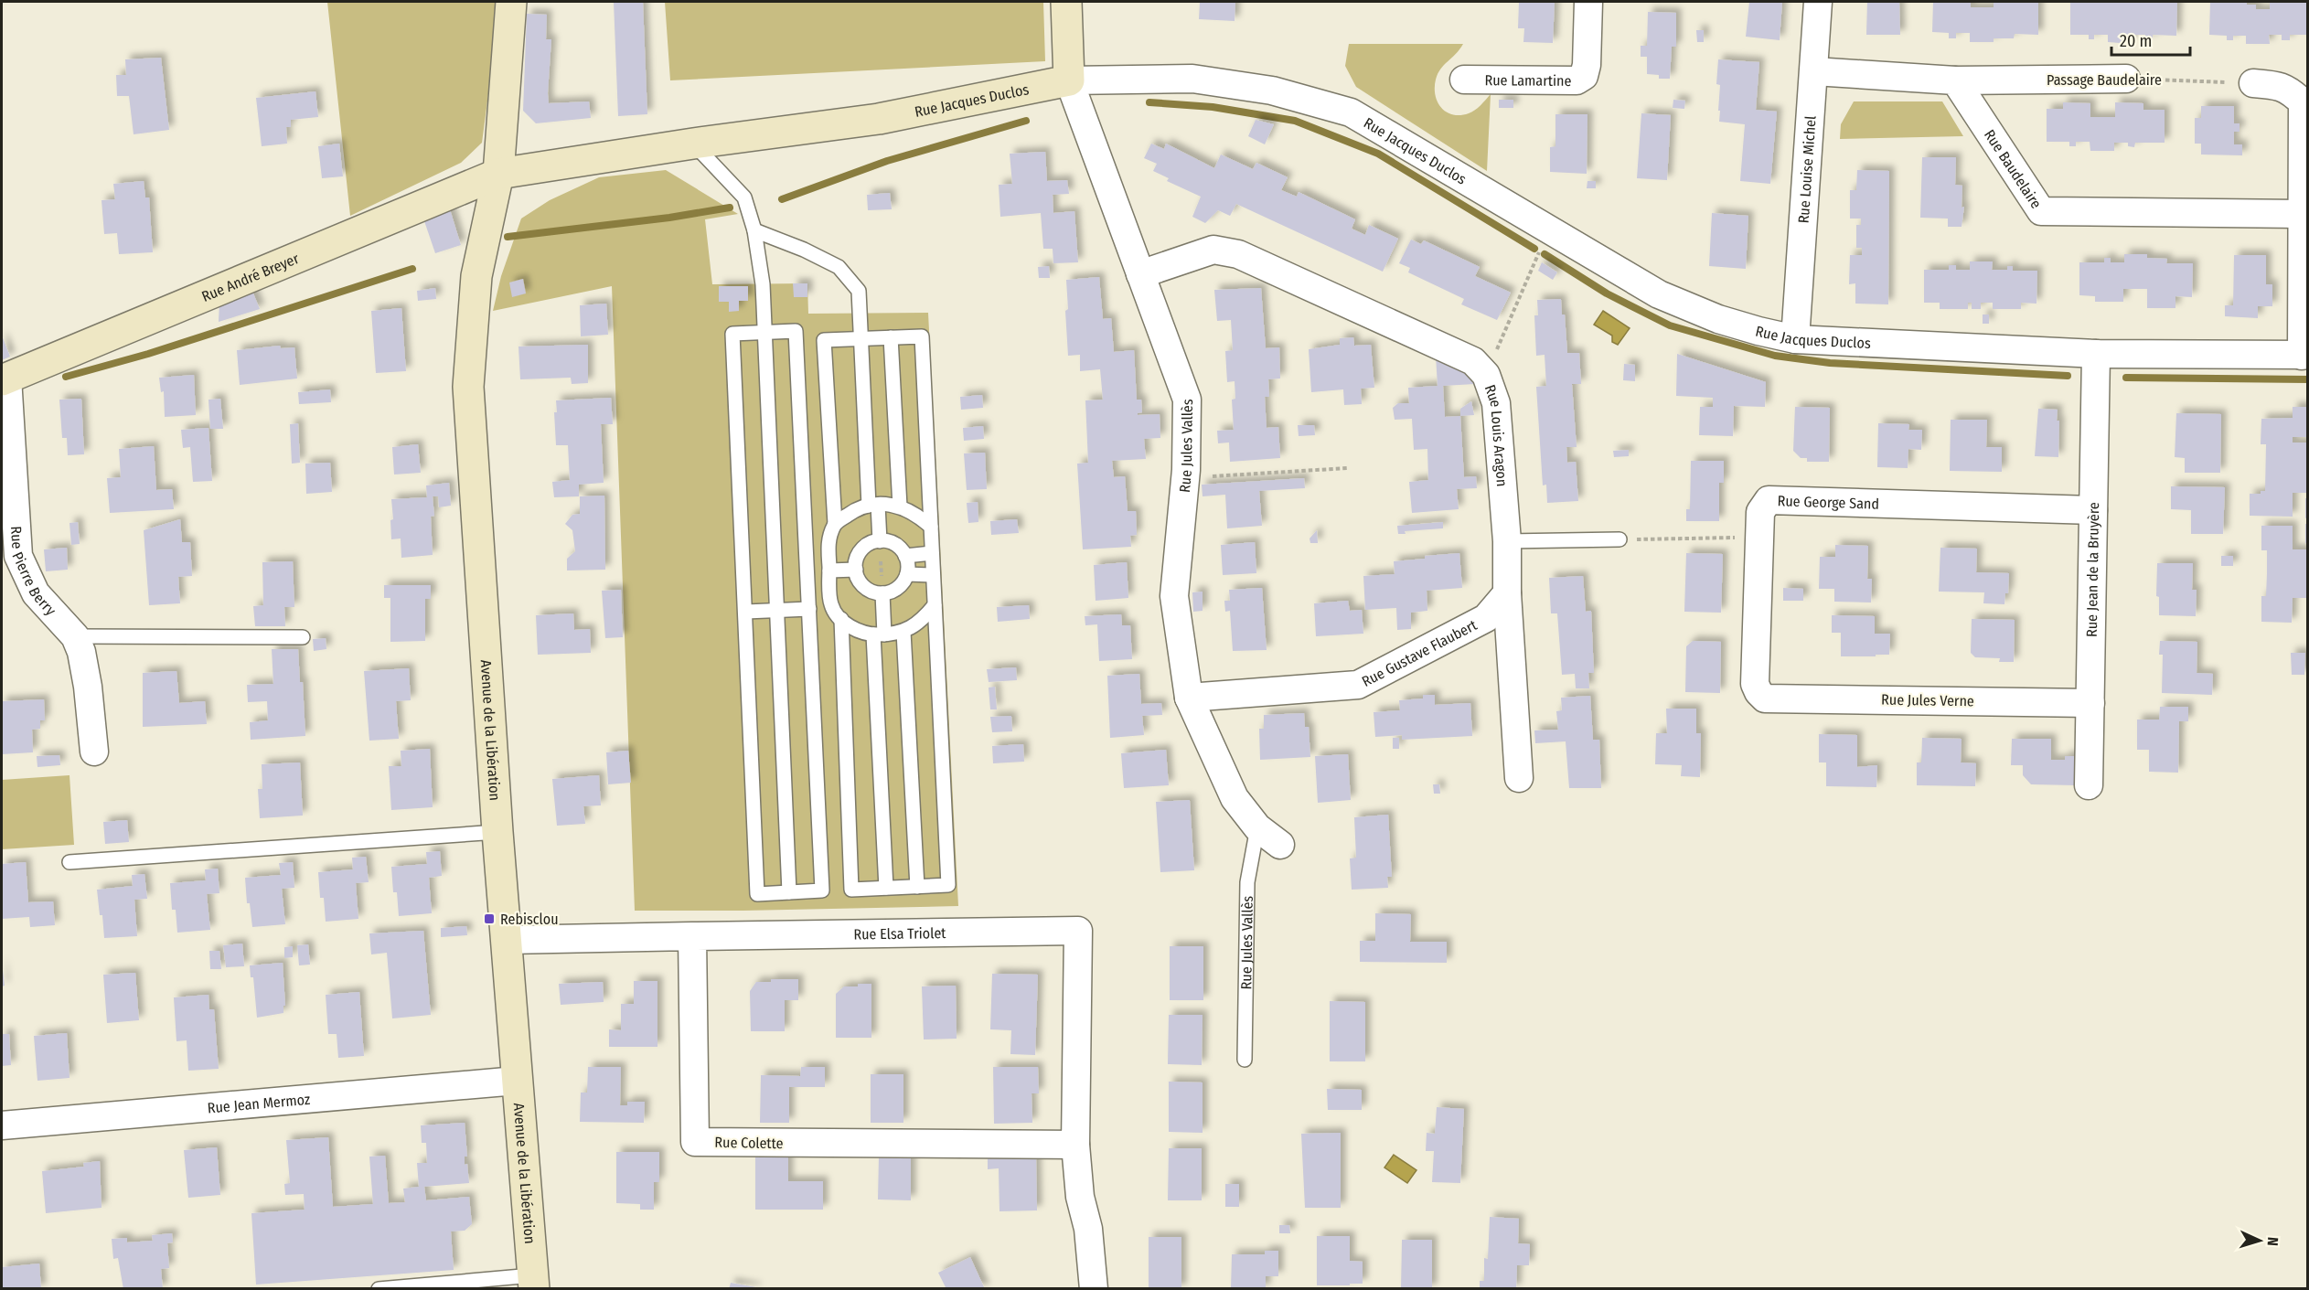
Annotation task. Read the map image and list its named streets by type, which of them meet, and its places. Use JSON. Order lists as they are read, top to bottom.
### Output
{
  "streets": {
    "street": [
      "Rue Lamartine",
      "Passage Baudelaire",
      "Rue Jacques Duclos",
      "Rue Baudelaire",
      "Rue Louise Michel",
      "Rue André Breyer",
      "Rue Louis Aragon",
      "Rue Jules Vallès",
      "Rue George Sand",
      "Rue Pierre Berry",
      "Rue Jean de la Bruyère",
      "Rue Gustave Flaubert",
      "Rue Jules Verne",
      "Avenue de la Libération",
      "Rue Elsa Triolet",
      "Rue Jean Mermoz",
      "Rue Colette"
    ]
  },
  "crossings": [
    ["Passage Baudelaire", "Rue Baudelaire"],
    ["Rue Jacques Duclos", "Rue Louise Michel"],
    ["Rue Jacques Duclos", "Rue André Breyer"],
    ["Rue Jacques Duclos", "Rue Jules Vallès"],
    ["Rue Jacques Duclos", "Rue Jean de la Bruyère"],
    ["Rue Jacques Duclos", "Avenue de la Libération"],
    ["Rue André Breyer", "Rue Pierre Berry"],
    ["Rue André Breyer", "Avenue de la Libération"],
    ["Rue Louis Aragon", "Rue Jules Vallès"],
    ["Rue Louis Aragon", "Rue Gustave Flaubert"],
    ["Rue Jules Vallès", "Rue Gustave Flaubert"],
    ["Rue George Sand", "Rue Jean de la Bruyère"],
    ["Rue George Sand", "Rue Jules Verne"],
    ["Rue Jean de la Bruyère", "Rue Jules Verne"],
    ["Avenue de la Libération", "Rue Elsa Triolet"],
    ["Avenue de la Libération", "Rue Jean Mermoz"],
    ["Rue Elsa Triolet", "Rue Colette"]
  ],
  "places": {
    "transit": ["Rebisclou"]
  },
  "scale_bar": "20 m",
  "north": "right"
}
